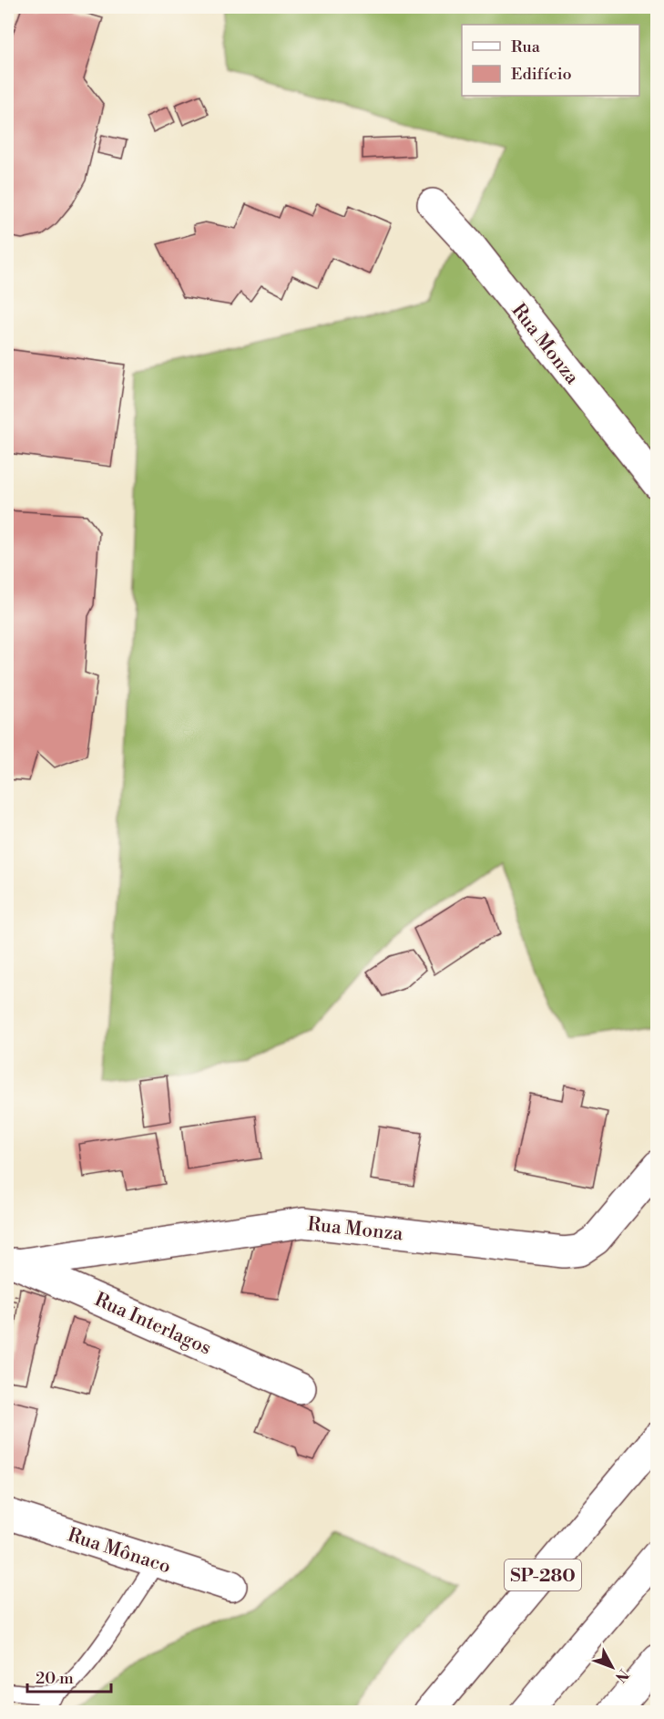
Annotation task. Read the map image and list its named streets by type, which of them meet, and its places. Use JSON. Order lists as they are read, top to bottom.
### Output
{
  "streets": {
    "main road": [
      "Rua Monza",
      "Rua Interlagos",
      "Rua Mônaco",
      "SP-280"
    ]
  },
  "crossings": [
    ["Rua Monza", "Rua Interlagos"]
  ],
  "legend": ["Rua", "Edifício"],
  "scale_bar": "20 m",
  "north": "bottom right"
}
